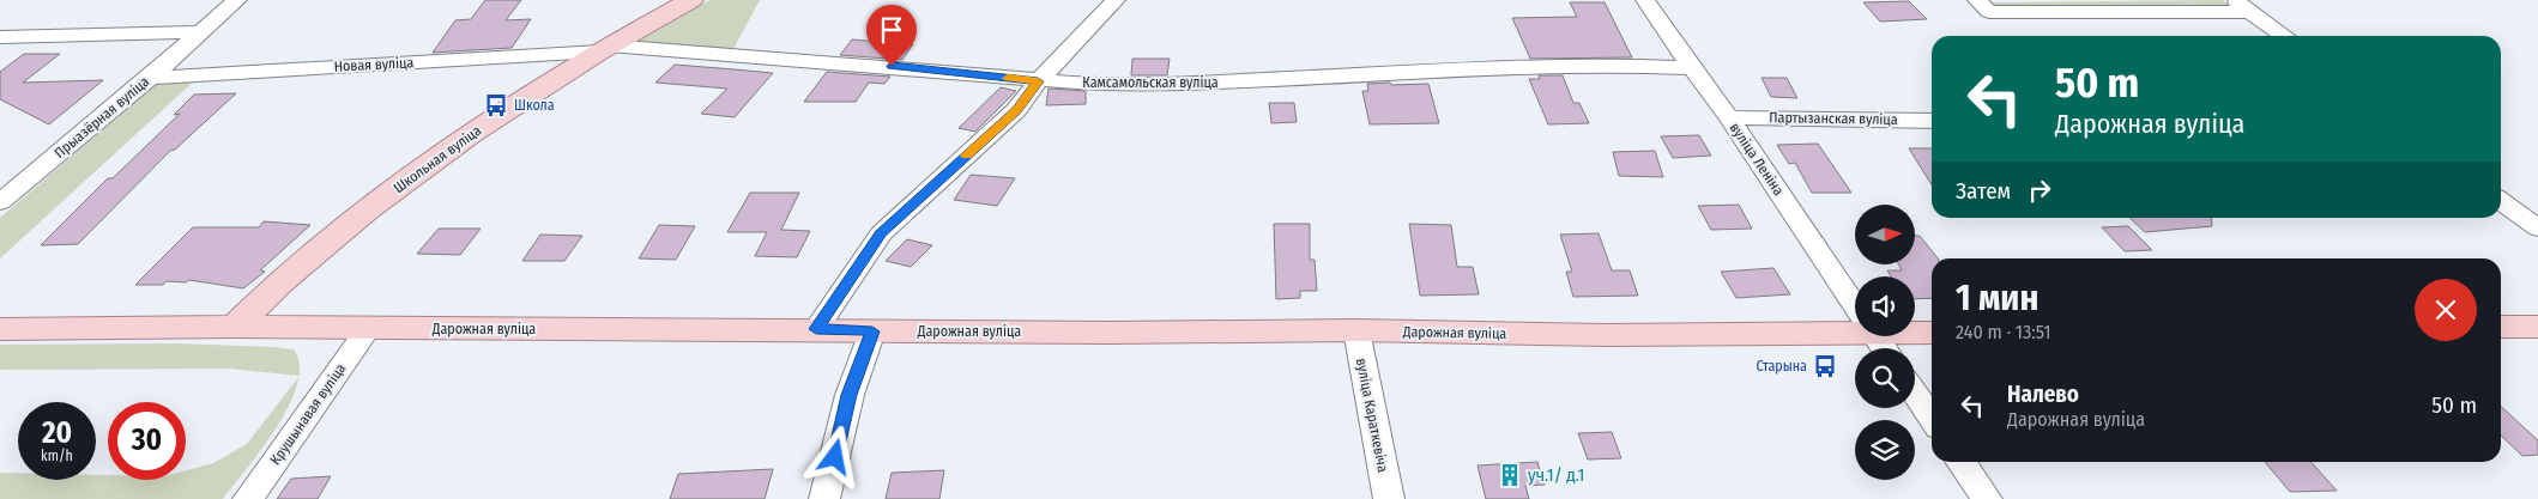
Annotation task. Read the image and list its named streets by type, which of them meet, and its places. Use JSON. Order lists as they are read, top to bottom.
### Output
{
  "streets": {
    "main road": ["Школьная вуліца", "Дарожная вуліца"],
    "street": [
      "Новая вуліца",
      "Камсамольская вуліца",
      "Прыазёрная вуліца",
      "Партызанская вуліца",
      "вуліца Леніна",
      "Крушынавая вуліца",
      "вуліца Караткевіча"
    ]
  },
  "crossings": [
    ["Новая вуліца", "Камсамольская вуліца"],
    ["Новая вуліца", "Прыазёрная вуліца"],
    ["Новая вуліца", "Школьная вуліца"],
    ["Камсамольская вуліца", "Школьная вуліца"],
    ["Камсамольская вуліца", "вуліца Леніна"],
    ["Партызанская вуліца", "вуліца Леніна"],
    ["Школьная вуліца", "Дарожная вуліца"],
    ["Дарожная вуліца", "Крушынавая вуліца"],
    ["Дарожная вуліца", "вуліца Караткевіча"]
  ],
  "places": {
    "bus stop": ["Школа", "Старына"],
    "building": ["уч.1/ д.1"]
  },
  "north": "right",
  "page": {
    "turn": ["50 m", "Дарожная вуліца"],
    "then": "Затем",
    "heading": ["1 мин", "240 m · 13:51"],
    "list": [
      {
        "name": "Налево",
        "note": "Дарожная вуліца",
        "value": "50 m"
      }
    ],
    "speed": "20 km/h",
    "limit": "30"
  }
}
